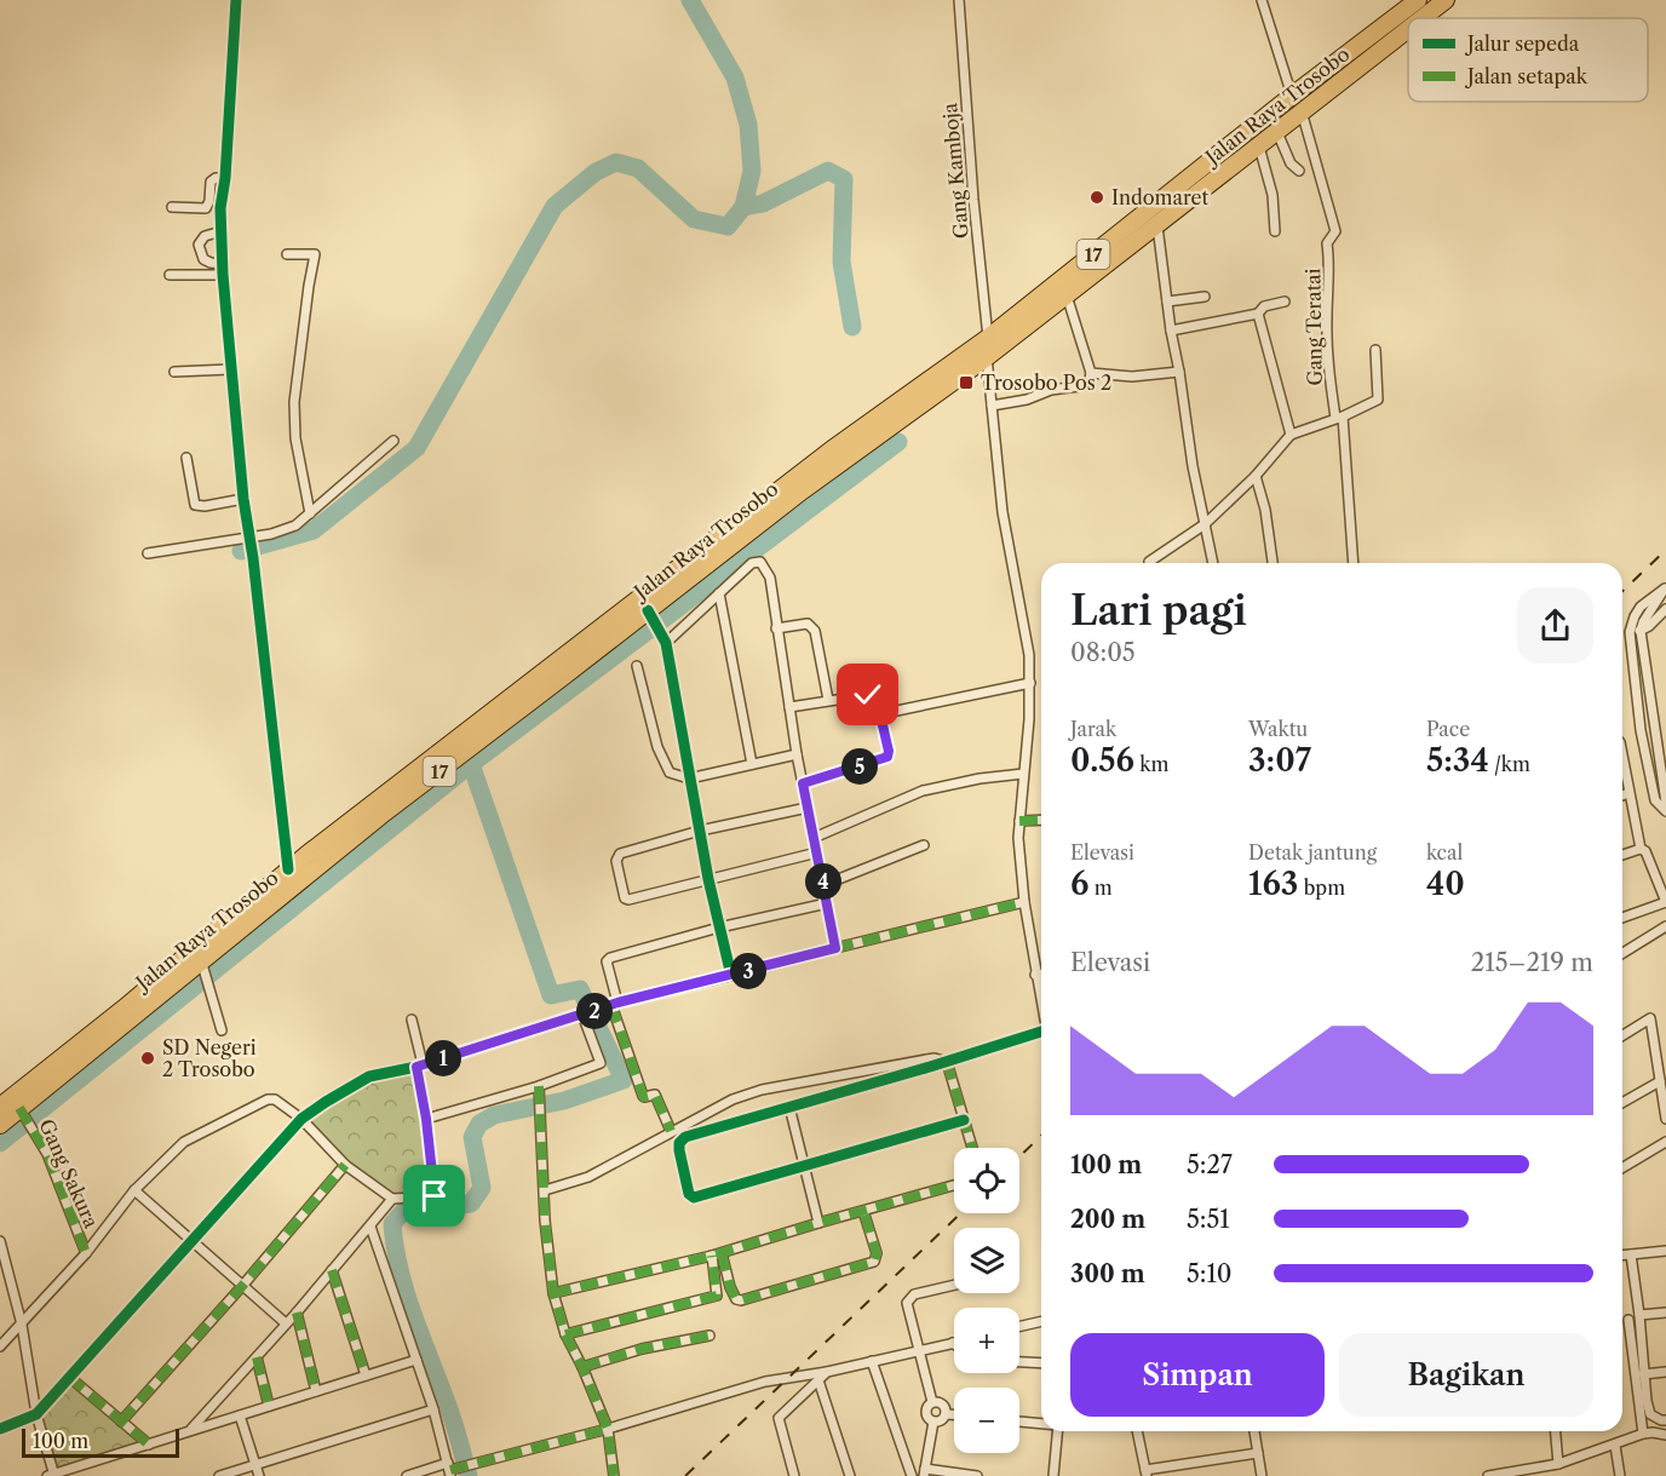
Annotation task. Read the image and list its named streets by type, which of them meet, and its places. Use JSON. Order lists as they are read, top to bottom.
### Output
{
  "streets": {
    "highway": ["Jalan Raya Trosobo", "17"],
    "street": ["Gang Kamboja", "Gang Teratai", "Gang Sakura"]
  },
  "crossings": [
    ["Jalan Raya Trosobo", "Gang Kamboja"],
    ["Jalan Raya Trosobo", "Gang Teratai"],
    ["Jalan Raya Trosobo", "Gang Sakura"]
  ],
  "places": {
    "other": ["Indomaret", "SD Negeri 2 Trosobo"],
    "transit": ["Trosobo Pos 2"]
  },
  "legend": ["Jalur sepeda", "Jalan setapak"],
  "scale_bar": "100 m",
  "page": {
    "heading": ["Lari pagi", "08:05"],
    "stats": [
      ["Jarak", "0.56 km"],
      ["Waktu", "3:07"],
      ["Pace", "5:34 /km"],
      ["Elevasi", "6 m"],
      ["Detak jantung", "163 bpm"],
      ["kcal", "40"]
    ],
    "pins": [
      "5",
      "4",
      "3",
      "2",
      "1"
    ],
    "chart": ["Elevasi", "215–219 m"],
    "list": [
      {
        "name": "100 m",
        "note": "5:27"
      },
      {
        "name": "200 m",
        "note": "5:51"
      },
      {
        "name": "300 m",
        "note": "5:10"
      }
    ],
    "map_buttons": ["+", "−"],
    "buttons": ["Simpan", "Bagikan"],
    "scale": "100 m"
  }
}
